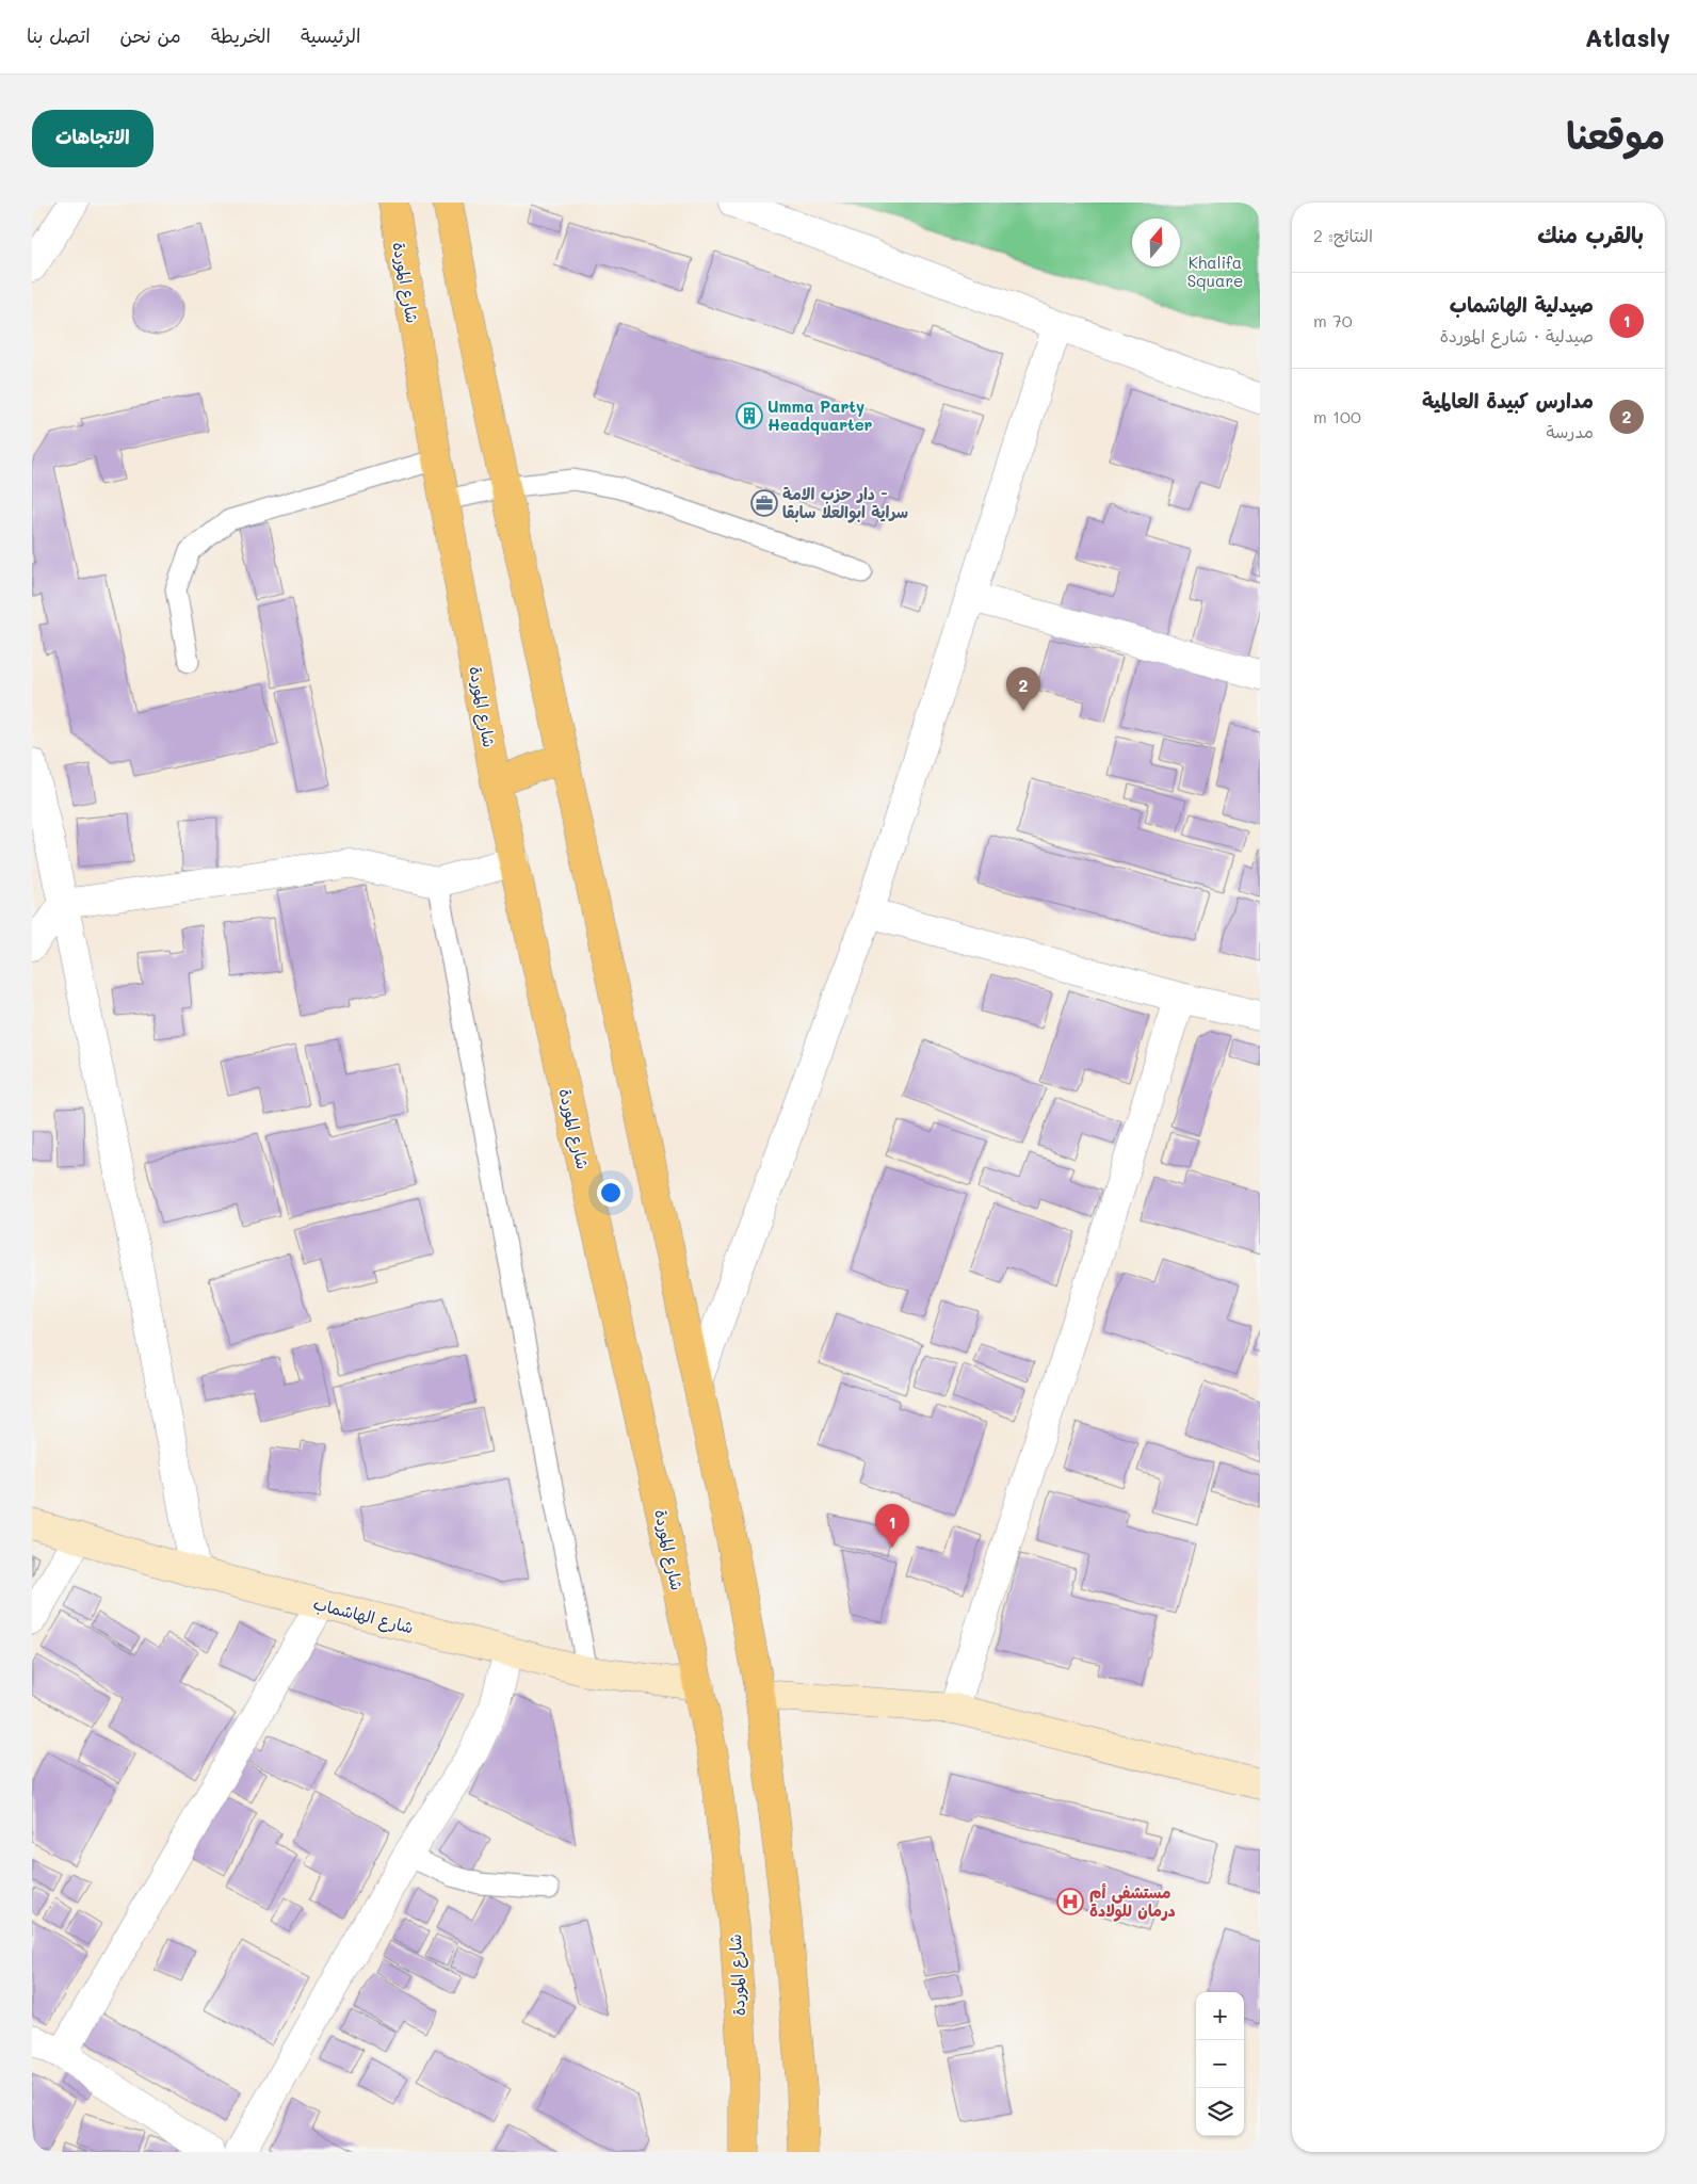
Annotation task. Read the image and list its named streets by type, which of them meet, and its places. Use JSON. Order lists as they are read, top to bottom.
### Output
{
  "streets": {
    "main road": ["شارع الموردة"],
    "street": ["شارع الهاشماب"]
  },
  "crossings": [
    ["شارع الموردة", "شارع الهاشماب"]
  ],
  "parks": ["Khalifa Square"],
  "places": {
    "building": ["Umma Party Headquarter"],
    "office": ["دار حزب الامة - سراية ابوالعلا سابقا"],
    "hospital": ["مستشفى أم درمان للولادة"]
  },
  "north": "top",
  "page": {
    "header": "Atlasly",
    "nav": [
      "الرئيسية",
      "الخريطة",
      "من نحن",
      "اتصل بنا"
    ],
    "title": "موقعنا",
    "buttons": "الاتجاهات",
    "heading": ["بالقرب منك", "النتائج: 2"],
    "list": [
      {
        "mark": "1",
        "name": "صيدلية الهاشماب",
        "note": "صيدلية · شارع الموردة",
        "value": "70 m"
      },
      {
        "mark": "2",
        "name": "مدارس كبيدة العالمية",
        "note": "مدرسة",
        "value": "100 m"
      }
    ],
    "pins": ["2", "1"],
    "map_buttons": ["+", "−"]
  }
}
